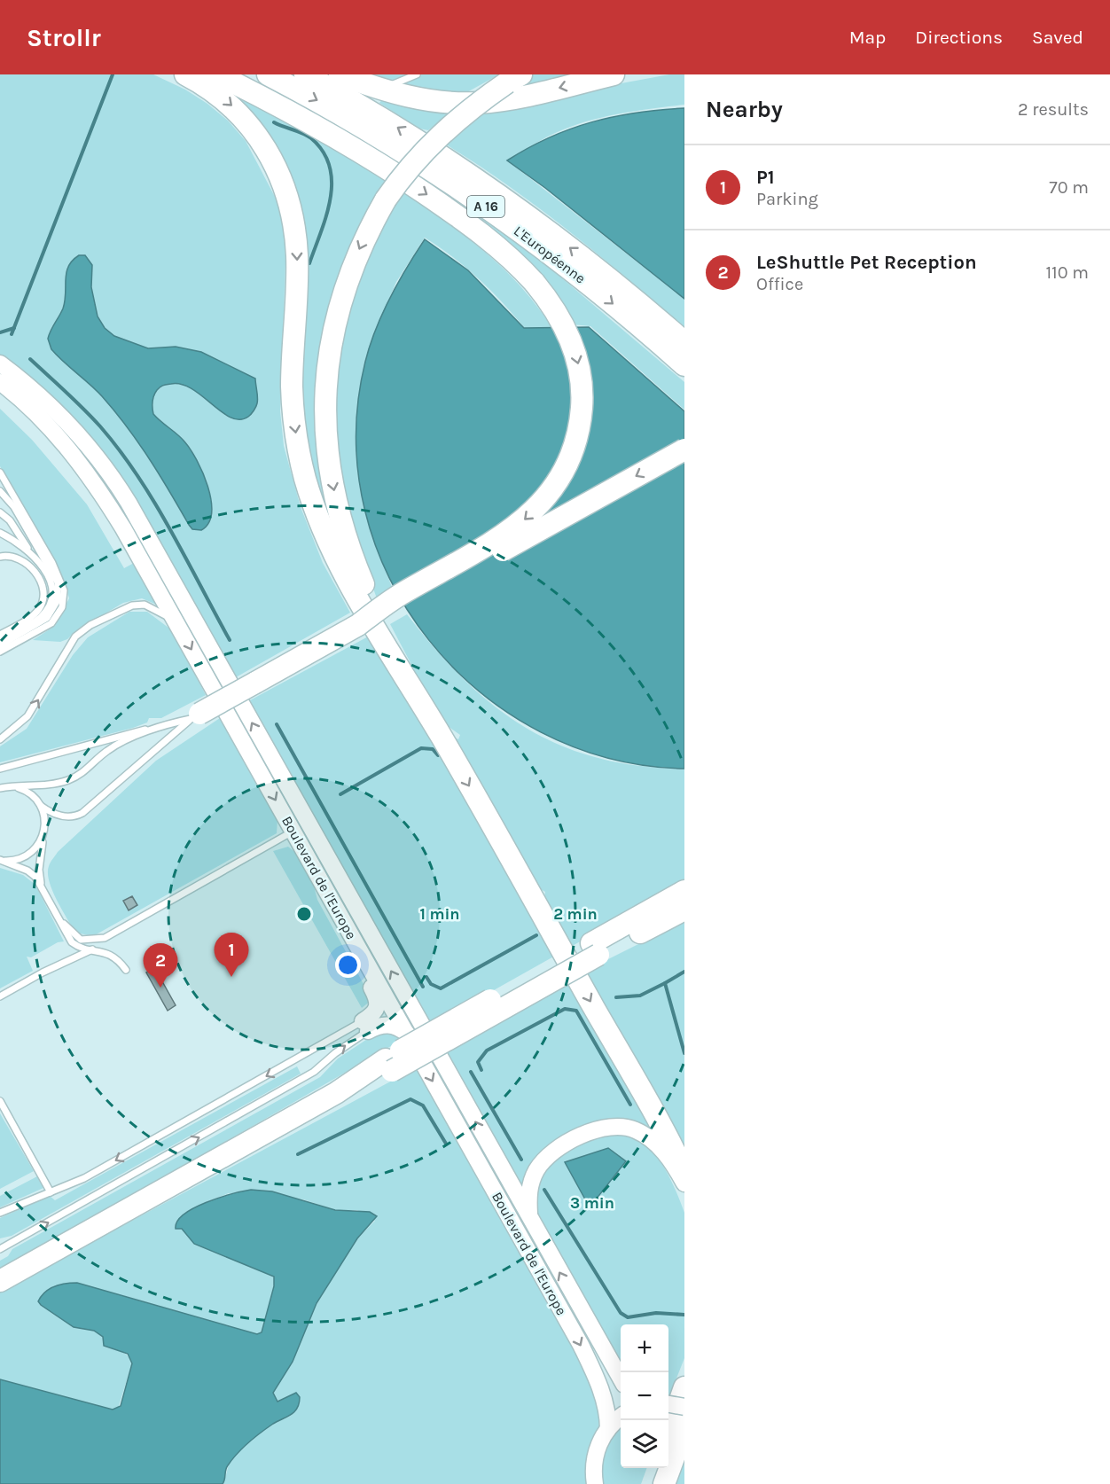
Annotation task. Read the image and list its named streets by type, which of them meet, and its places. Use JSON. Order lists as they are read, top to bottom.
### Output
{
  "streets": {
    "highway": ["A 16", "L'Européenne"],
    "main road": ["Boulevard de l'Europe"]
  },
  "page": {
    "header": "Strollr",
    "nav": ["Map", "Directions", "Saved"],
    "heading": ["Nearby", "2 results"],
    "list": [
      {
        "mark": "1",
        "name": "P1",
        "note": "Parking",
        "value": "70 m"
      },
      {
        "mark": "2",
        "name": "LeShuttle Pet Reception",
        "note": "Office",
        "value": "110 m"
      }
    ],
    "pins": ["1", "2"],
    "map_buttons": ["+", "−"]
  },
  "rings": ["1 min", "2 min", "3 min"]
}
